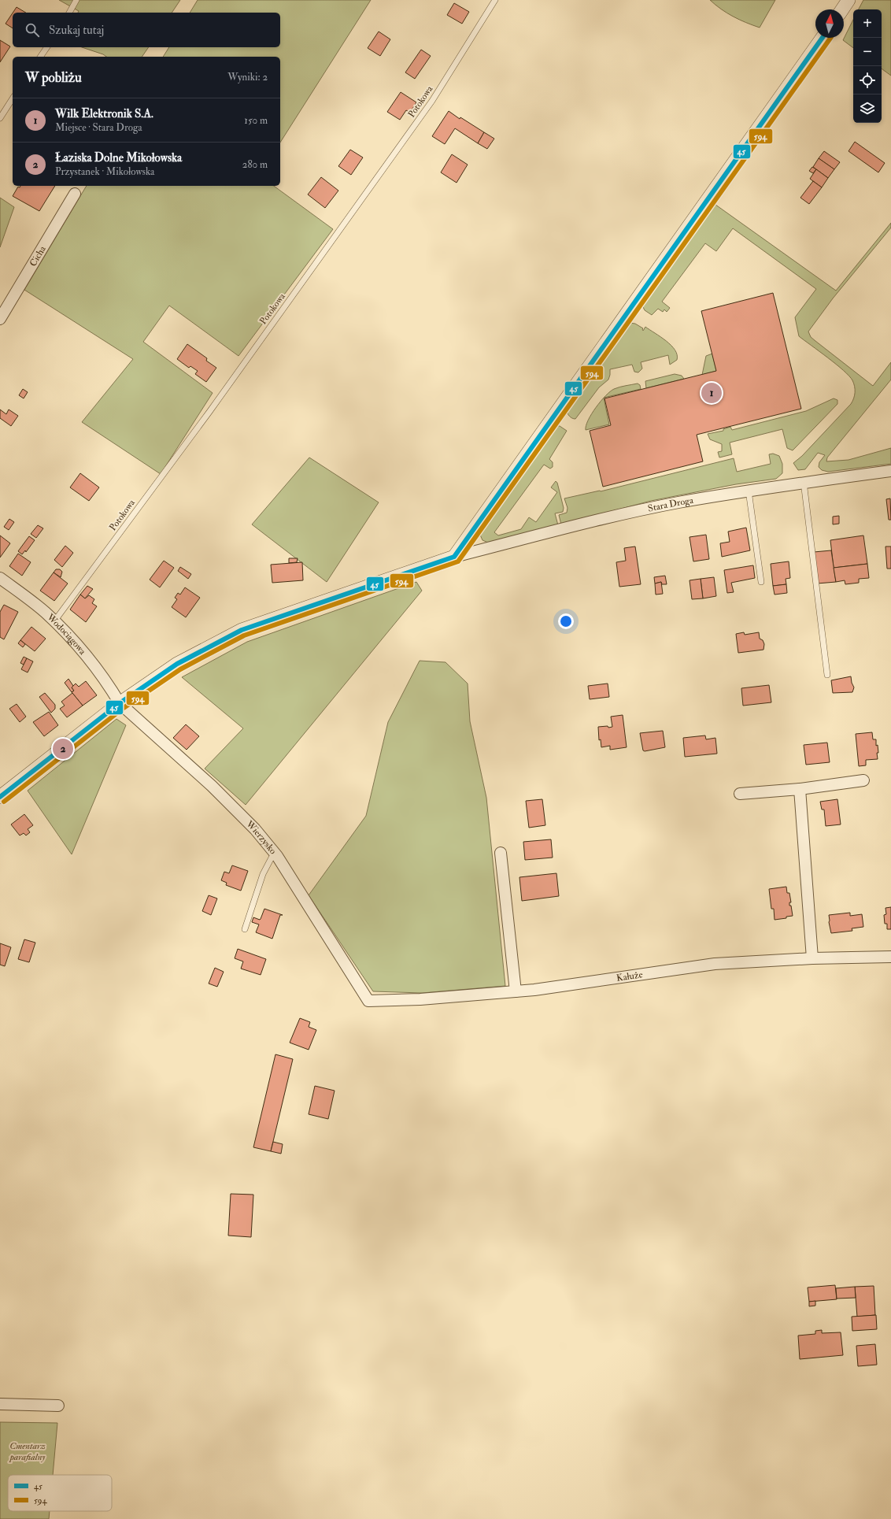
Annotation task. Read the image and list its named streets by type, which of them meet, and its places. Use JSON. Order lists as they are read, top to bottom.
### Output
{
  "streets": {
    "street": [
      "Cicha",
      "Stara Droga",
      "Wodociągowa",
      "Wierzysko",
      "Kałuże"
    ],
    "lane": ["Potokowa"]
  },
  "crossings": [
    ["Potokowa", "Wodociągowa"],
    ["Wodociągowa", "Wierzysko"],
    ["Wierzysko", "Kałuże"]
  ],
  "parks": ["Cmentarz parafialny"],
  "lines": ["transit line 45", "transit line 594"],
  "legend": ["45", "594"],
  "north": "top",
  "page": {
    "map_buttons": ["+", "−"],
    "search": "Szukaj tutaj",
    "heading": ["W pobliżu", "Wyniki: 2"],
    "list": [
      {
        "mark": "1",
        "name": "Wilk Elektronik S.A.",
        "note": "Miejsce · Stara Droga",
        "value": "150 m"
      },
      {
        "mark": "2",
        "name": "Łaziska Dolne Mikołowska",
        "note": "Przystanek · Mikołowska",
        "value": "280 m"
      }
    ],
    "pins": ["1", "2"]
  }
}
